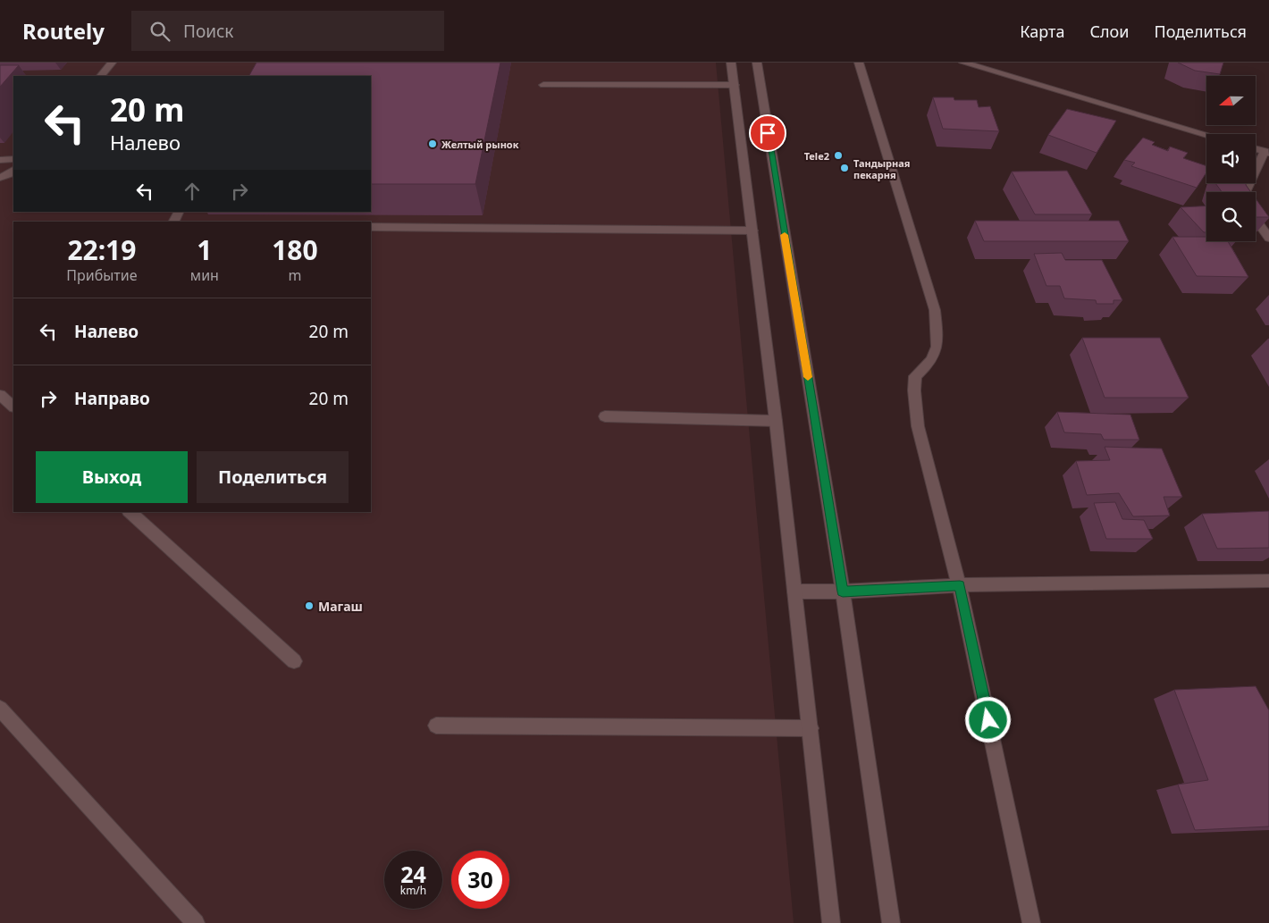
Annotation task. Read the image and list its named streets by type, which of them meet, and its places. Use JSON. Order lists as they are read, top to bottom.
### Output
{
  "places": [
    "Желтый рынок",
    "Tele2",
    "Тандырная пекарня",
    "Магаш"
  ],
  "north": "left",
  "page": {
    "header": "Routely",
    "search": "Поиск",
    "nav": ["Карта", "Слои", "Поделиться"],
    "turn": ["20 m", "Налево"],
    "eta": [
      "22:19",
      "Прибытие",
      "1",
      "мин",
      "180",
      "m"
    ],
    "list": [
      {
        "name": "Налево",
        "value": "20 m"
      },
      {
        "name": "Направо",
        "value": "20 m"
      }
    ],
    "buttons": ["Выход", "Поделиться"],
    "speed": "24 km/h",
    "limit": "30"
  }
}
